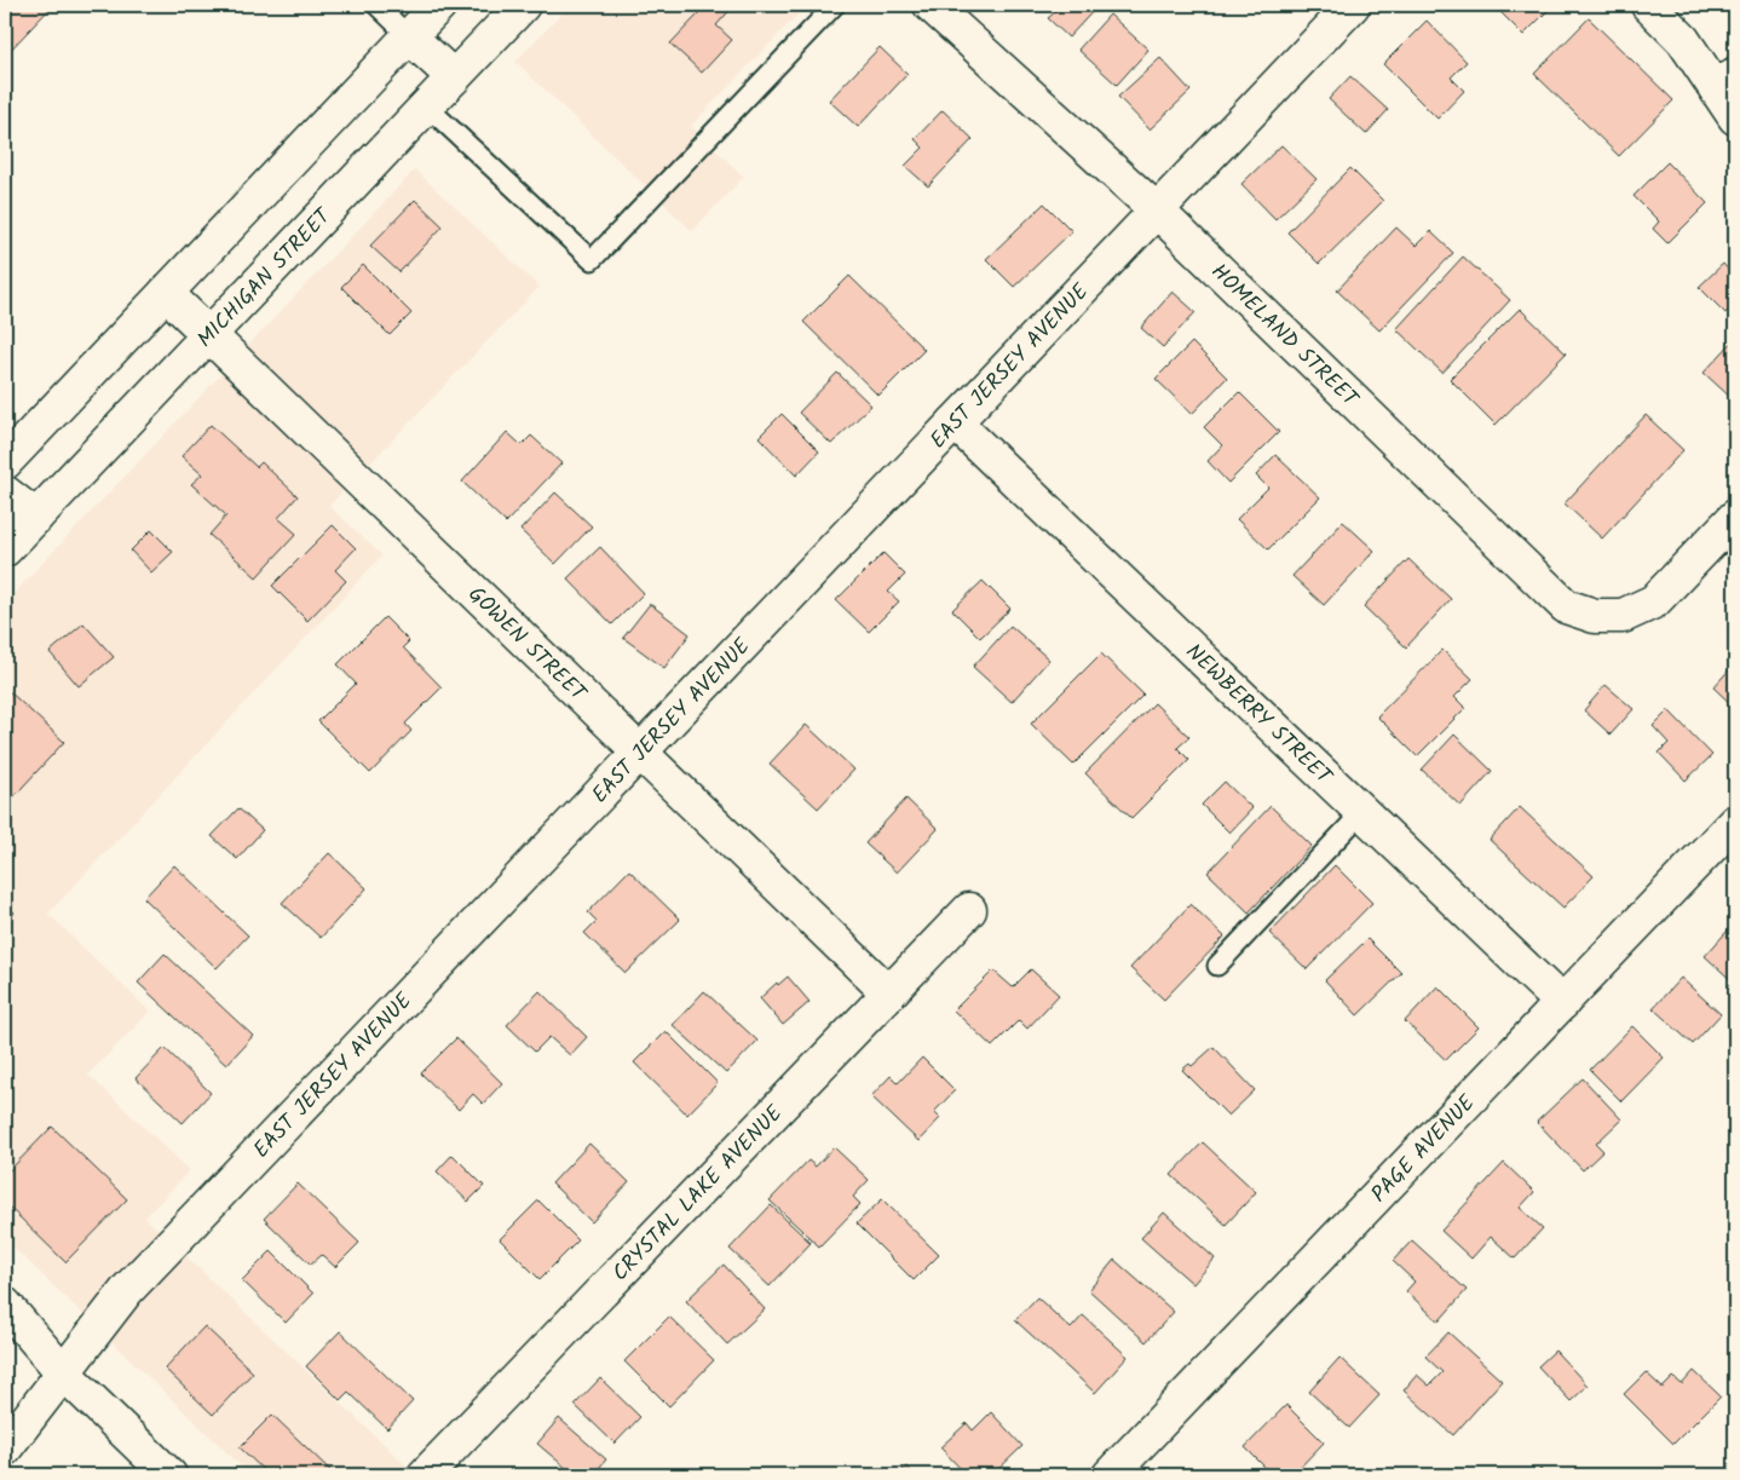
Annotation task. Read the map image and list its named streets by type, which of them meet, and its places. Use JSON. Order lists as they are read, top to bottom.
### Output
{
  "streets": {
    "street": [
      "MICHIGAN STREET",
      "HOMELAND STREET",
      "EAST JERSEY AVENUE",
      "GOWEN STREET",
      "NEWBERRY STREET",
      "PAGE AVENUE",
      "CRYSTAL LAKE AVENUE"
    ]
  },
  "crossings": [
    ["MICHIGAN STREET", "GOWEN STREET"],
    ["HOMELAND STREET", "EAST JERSEY AVENUE"],
    ["EAST JERSEY AVENUE", "GOWEN STREET"],
    ["EAST JERSEY AVENUE", "NEWBERRY STREET"],
    ["GOWEN STREET", "CRYSTAL LAKE AVENUE"],
    ["NEWBERRY STREET", "PAGE AVENUE"]
  ]
}
